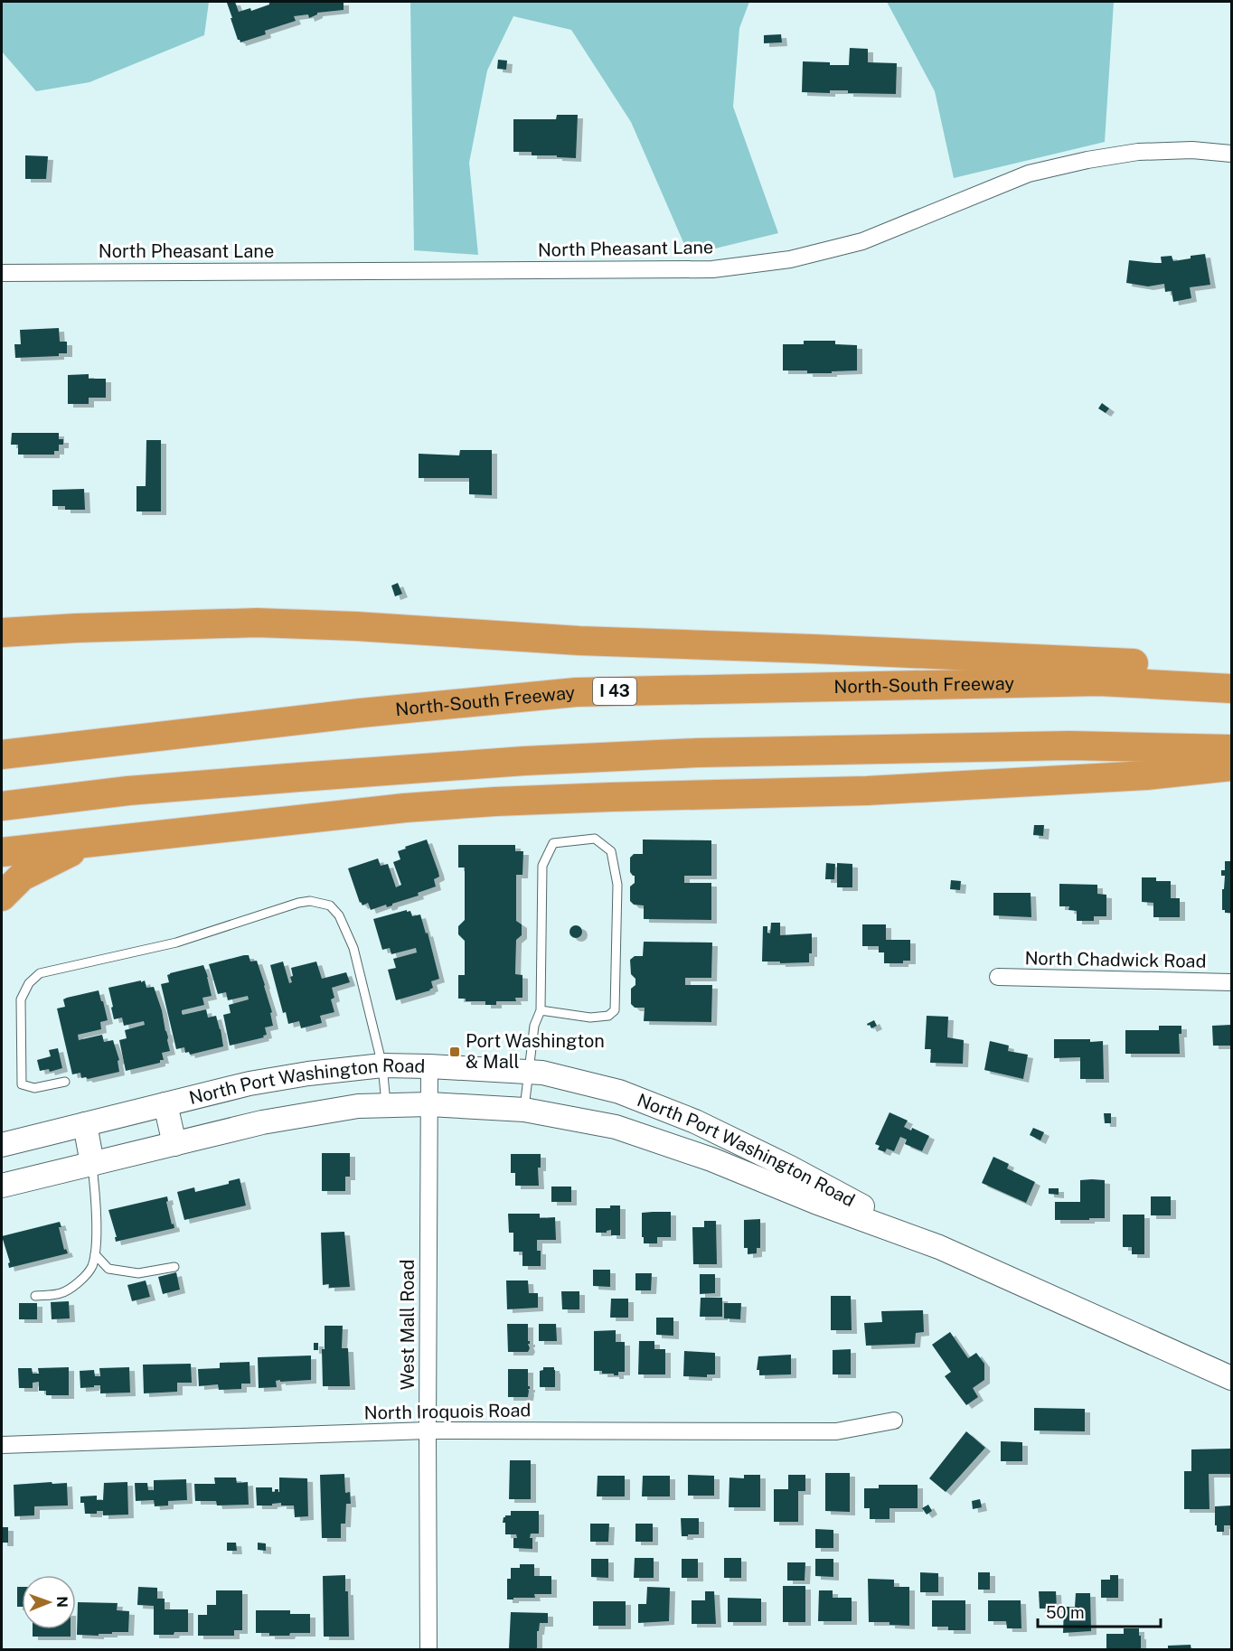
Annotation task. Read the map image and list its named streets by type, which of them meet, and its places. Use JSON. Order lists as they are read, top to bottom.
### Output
{
  "streets": {
    "highway": ["North-South Freeway", "I 43"],
    "main road": ["North Port Washington Road"],
    "street": [
      "North Pheasant Lane",
      "North Chadwick Road",
      "West Mall Road",
      "North Iroquois Road"
    ]
  },
  "crossings": [
    ["North Port Washington Road", "West Mall Road"],
    ["West Mall Road", "North Iroquois Road"]
  ],
  "places": {
    "transit": ["Port Washington & Mall"]
  },
  "scale_bar": "50 m",
  "north": "right"
}
